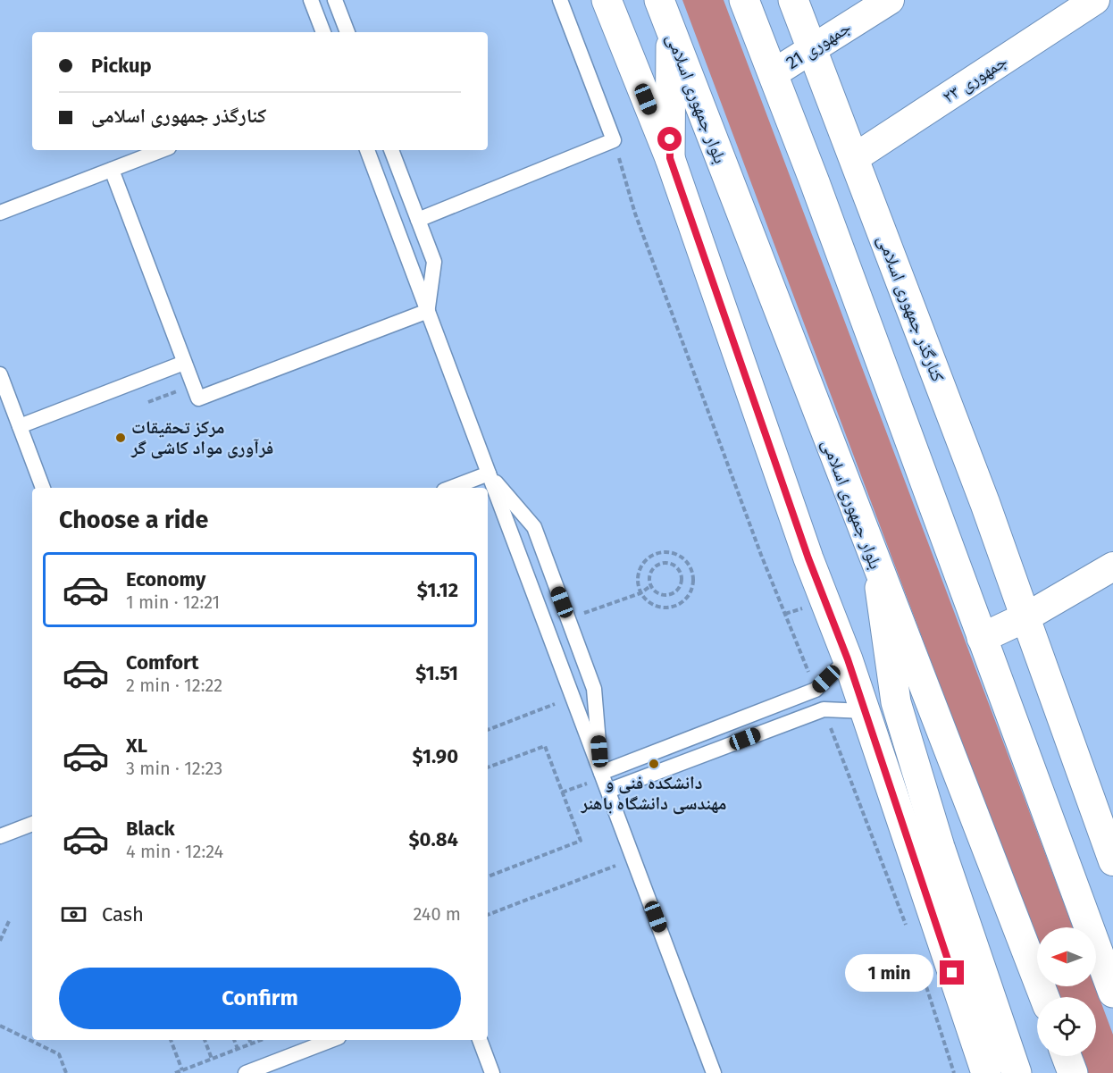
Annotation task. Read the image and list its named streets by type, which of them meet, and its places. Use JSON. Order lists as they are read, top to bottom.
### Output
{
  "streets": {
    "main road": ["بلوار جمهوری اسلامی", "کنارگذر جمهوری اسلامی"],
    "street": ["جمهوری 21", "۲۳ جمهوری"]
  },
  "crossings": [
    ["جمهوری 21", "کنارگذر جمهوری اسلامی"],
    ["۲۳ جمهوری", "کنارگذر جمهوری اسلامی"]
  ],
  "places": ["مرکز تحقیقات فرآوری مواد کاشی گر", "دانشکده فنی و مهندسی دانشگاه باهنر"],
  "north": "left",
  "page": {
    "banner": ["Pickup", "کنارگذر جمهوری اسلامی"],
    "heading": "Choose a ride",
    "list": [
      {
        "name": "Economy",
        "note": "1 min · 12:21",
        "value": "$1.12"
      },
      {
        "name": "Comfort",
        "note": "2 min · 12:22",
        "value": "$1.51"
      },
      {
        "name": "XL",
        "note": "3 min · 12:23",
        "value": "$1.90"
      },
      {
        "name": "Black",
        "note": "4 min · 12:24",
        "value": "$0.84"
      }
    ],
    "pay": ["Cash", "240 m"],
    "bubble": "1 min",
    "buttons": "Confirm"
  }
}
